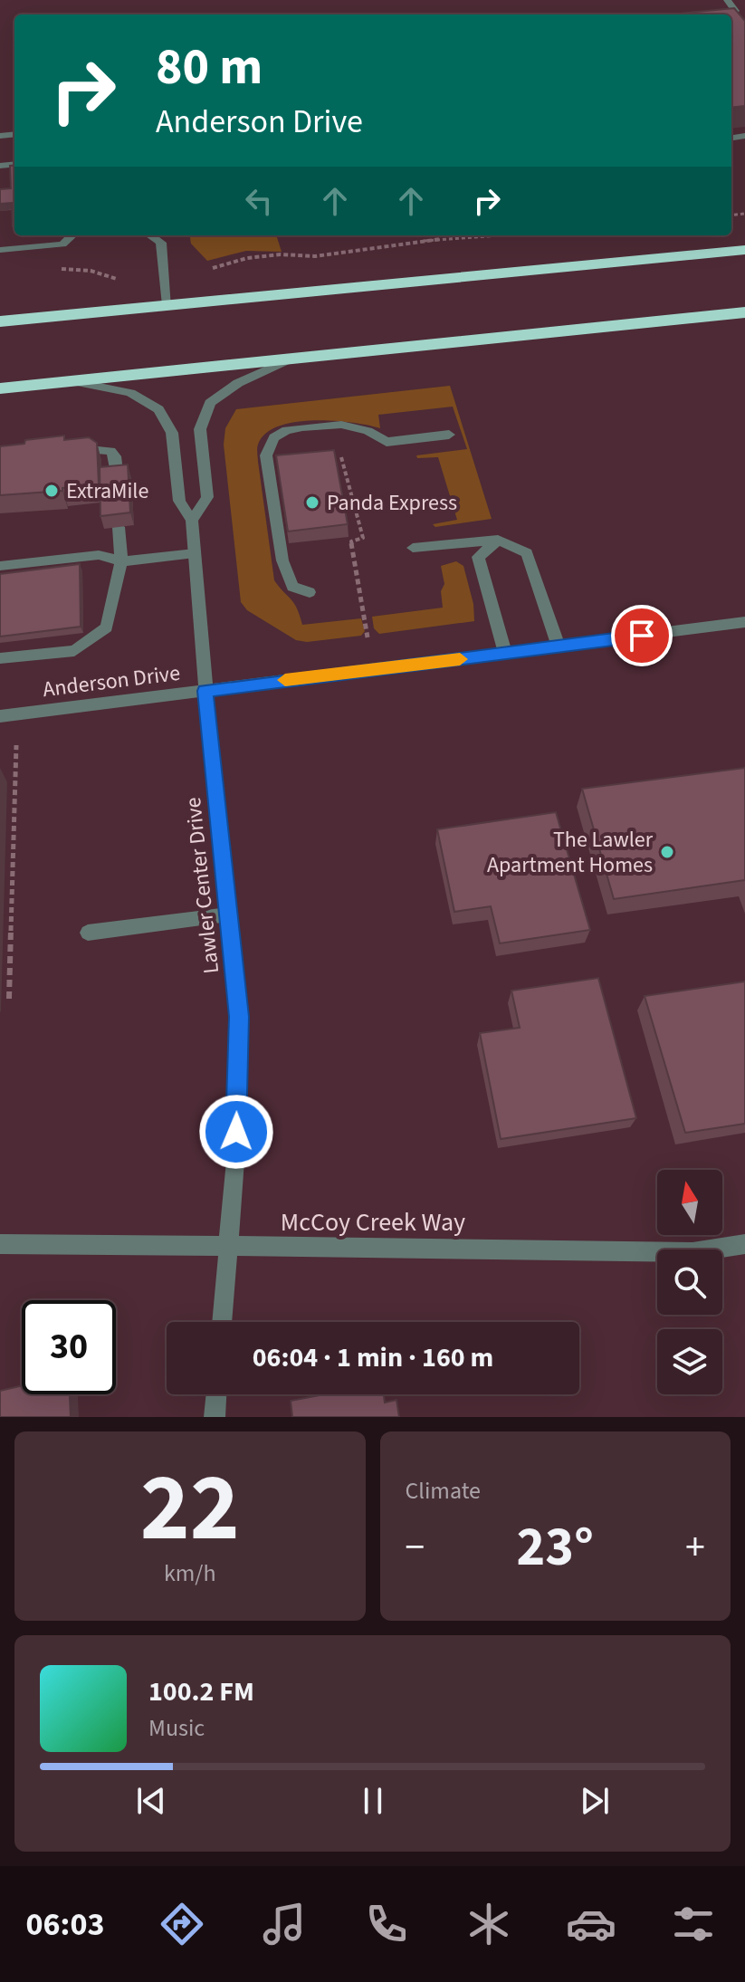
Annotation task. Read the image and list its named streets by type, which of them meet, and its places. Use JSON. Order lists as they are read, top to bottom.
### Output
{
  "streets": {
    "street": ["Anderson Drive", "Lawler Center Drive", "McCoy Creek Way"]
  },
  "crossings": [
    ["Anderson Drive", "Lawler Center Drive"],
    ["Lawler Center Drive", "McCoy Creek Way"]
  ],
  "places": ["ExtraMile", "Panda Express", "The Lawler Apartment Homes"],
  "north": "top",
  "page": {
    "turn": ["80 m", "Anderson Drive"],
    "limit": "30",
    "trip": "06:04 · 1 min · 160 m",
    "tile": [
      ["22", "km/h"],
      "Climate"
    ],
    "heat": ["−", "23°", "+"],
    "song": ["100.2 FM", "Music"],
    "tabs": "06:03"
  }
}
